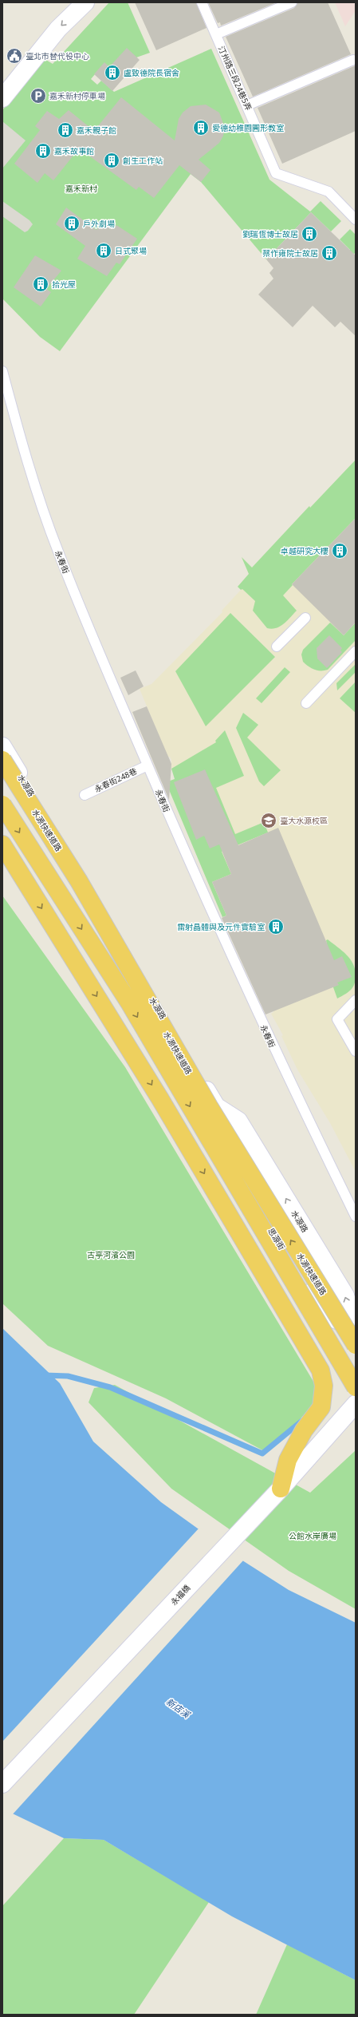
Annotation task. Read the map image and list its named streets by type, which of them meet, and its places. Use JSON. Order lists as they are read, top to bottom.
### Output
{
  "streets": {
    "highway": ["水源快速道路"],
    "street": ["水源路", "思源街", "永福橋"],
    "lane": ["汀州路三段24巷5弄", "永春街", "永春街248巷"]
  },
  "crossings": [
    ["永春街", "永春街248巷"],
    ["水源路", "思源街"]
  ],
  "water": ["新店溪"],
  "parks": ["嘉禾新村", "古亭河濱公園", "公館水岸廣場"],
  "places": {
    "public building": ["臺北市替代役中心"],
    "building": [
      "盧致德院長宿舍",
      "愛德幼稚園圓形教室",
      "嘉禾親子館",
      "嘉禾故事館",
      "創生工作站",
      "戶外劇場",
      "劉瑞恆博士故居",
      "日式聚場",
      "蔡作雍院士故居",
      "拾光屋",
      "卓越研究大樓",
      "雷射晶體與及元件實驗室"
    ],
    "parking": ["嘉禾新村停車場"],
    "school or university": ["臺大水源校區"]
  }
}
